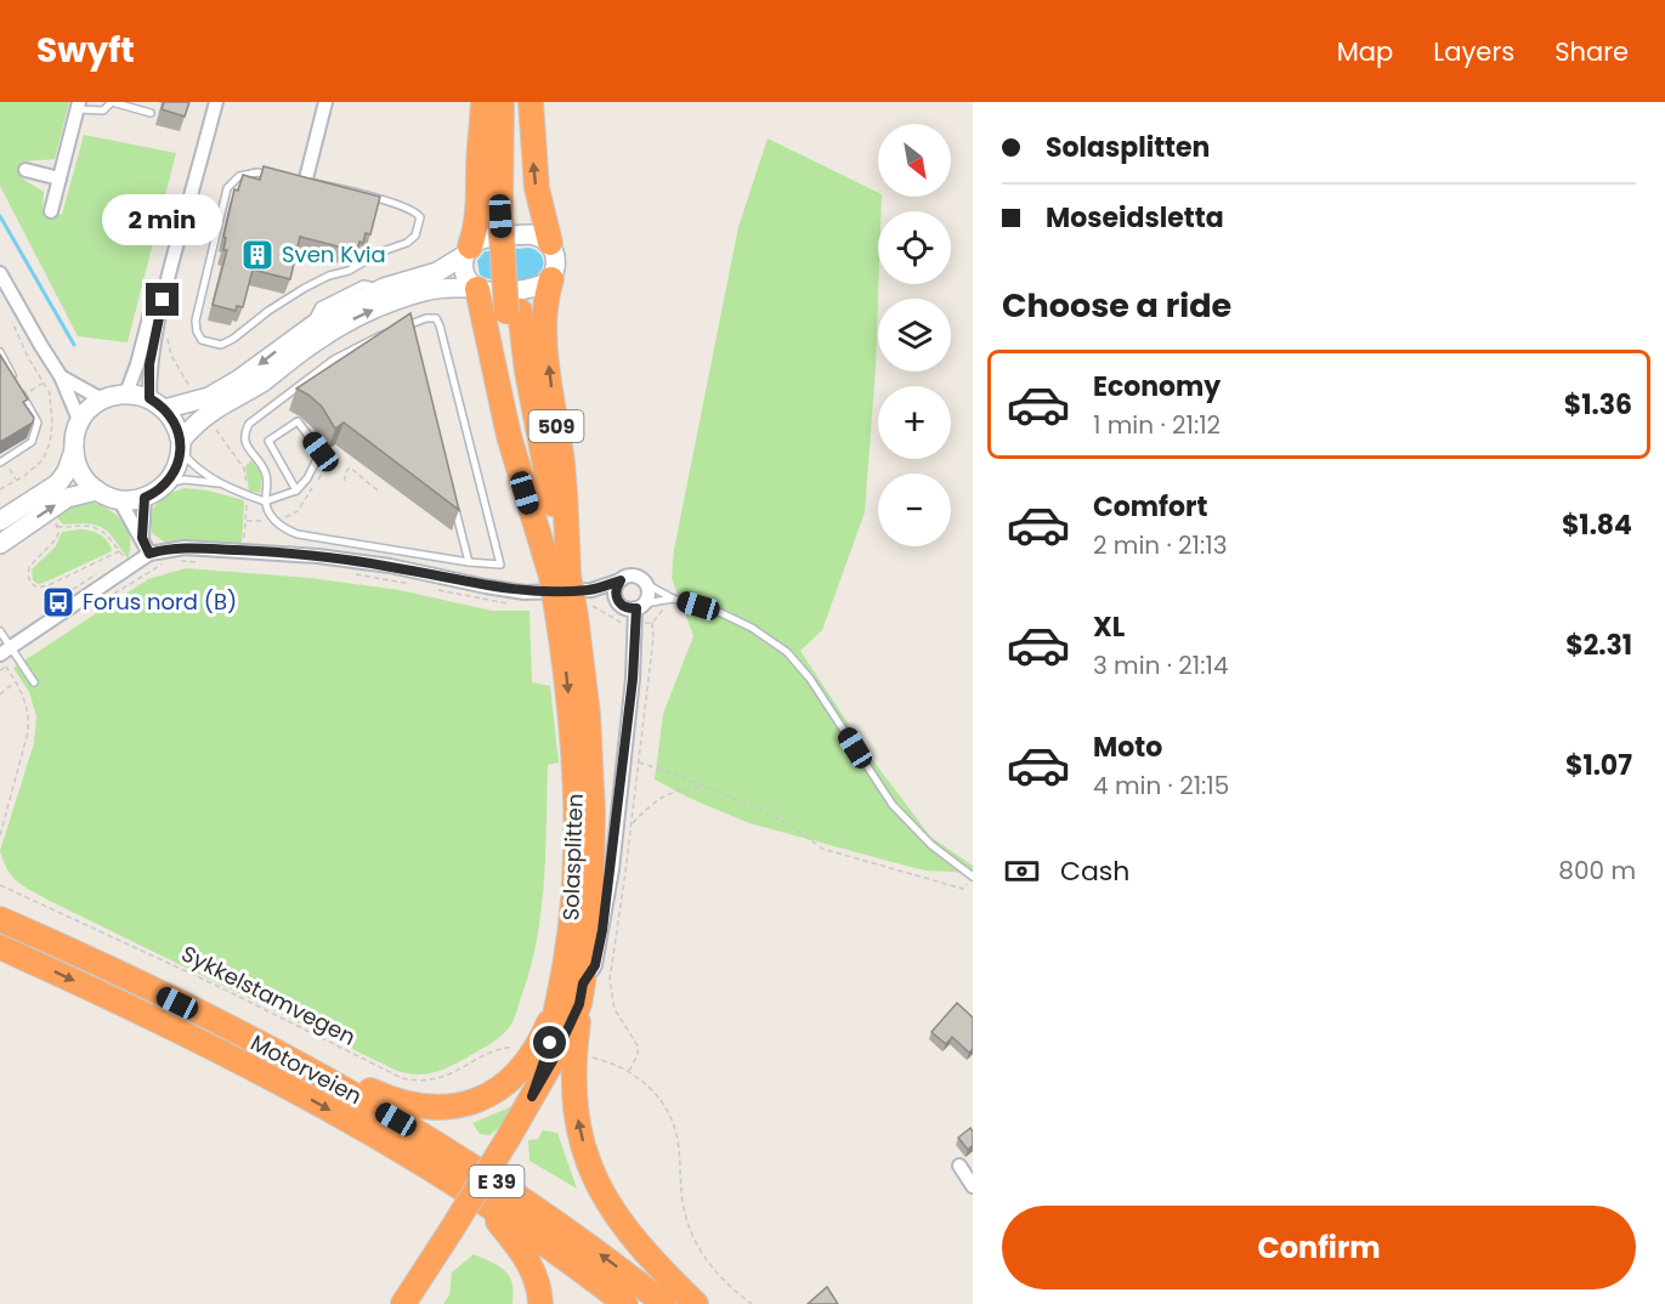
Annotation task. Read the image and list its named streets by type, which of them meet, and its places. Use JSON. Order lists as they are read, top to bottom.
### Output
{
  "streets": {
    "highway": [
      "509",
      "Solasplitten",
      "Motorveien",
      "E 39"
    ],
    "path": ["Sykkelstamvegen"]
  },
  "crossings": [
    ["509", "Solasplitten"],
    ["Solasplitten", "E 39"],
    ["Motorveien", "E 39"]
  ],
  "places": {
    "building": ["Sven Kvia"],
    "bus stop": ["Forus nord (B)"]
  },
  "north": "bottom right",
  "page": {
    "header": "Swyft",
    "nav": ["Map", "Layers", "Share"],
    "banner": ["Solasplitten", "Moseidsletta"],
    "map_buttons": ["+", "−"],
    "bubble": "2 min",
    "heading": "Choose a ride",
    "list": [
      {
        "name": "Economy",
        "note": "1 min · 21:12",
        "value": "$1.36"
      },
      {
        "name": "Comfort",
        "note": "2 min · 21:13",
        "value": "$1.84"
      },
      {
        "name": "XL",
        "note": "3 min · 21:14",
        "value": "$2.31"
      },
      {
        "name": "Moto",
        "note": "4 min · 21:15",
        "value": "$1.07"
      }
    ],
    "pay": ["Cash", "800 m"],
    "buttons": "Confirm"
  }
}
